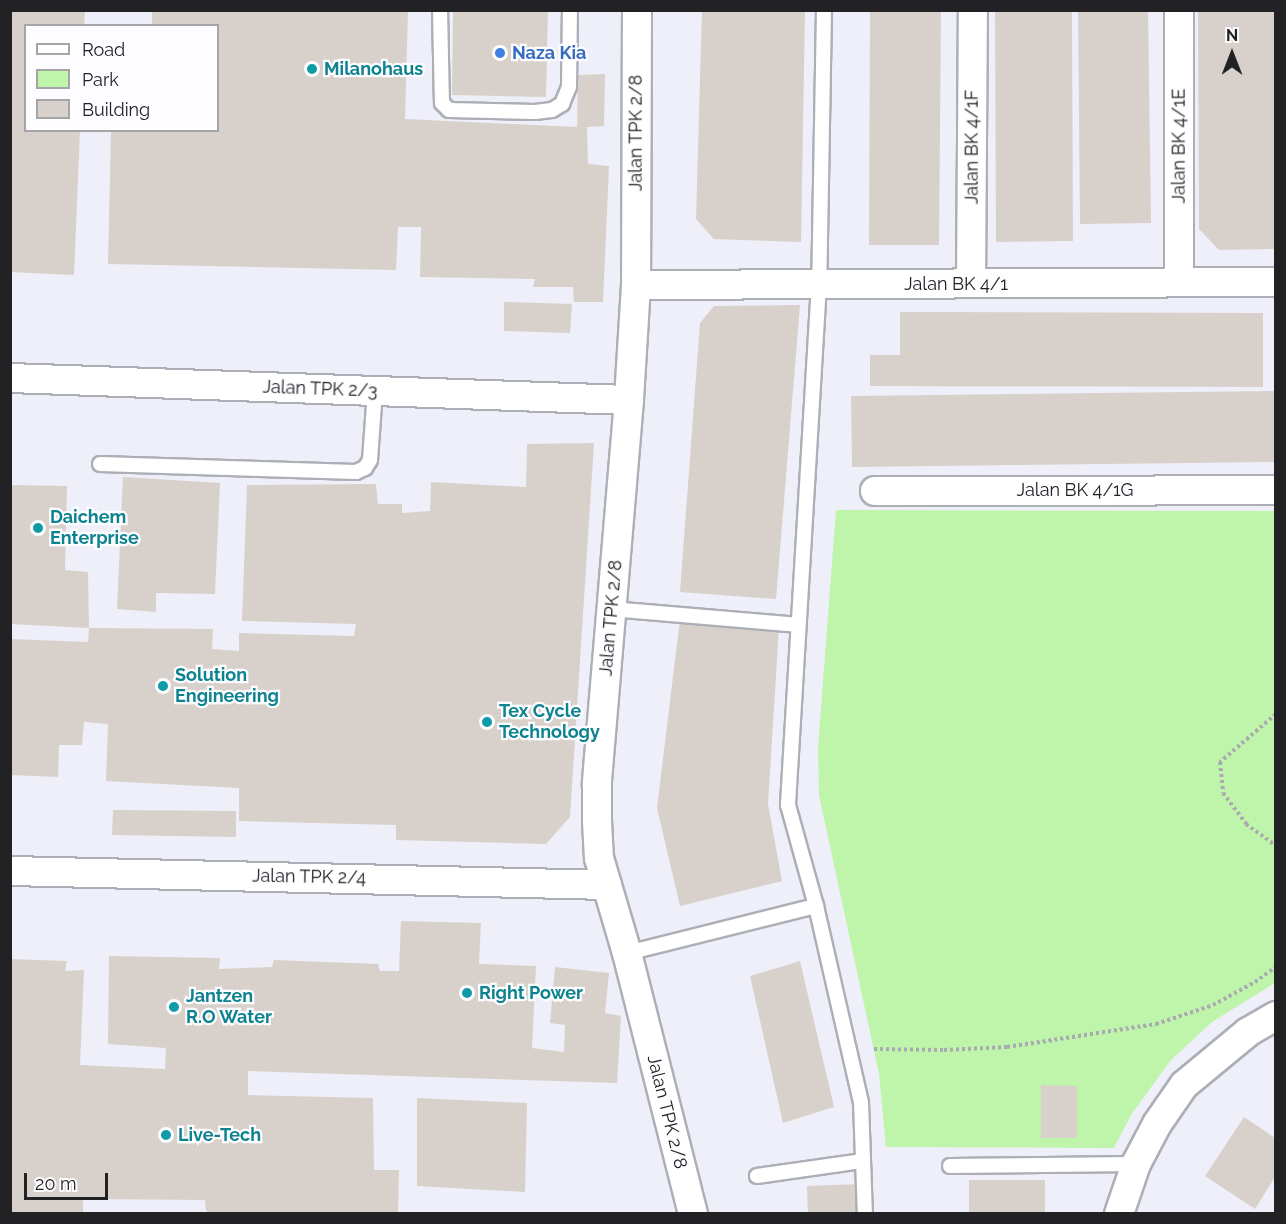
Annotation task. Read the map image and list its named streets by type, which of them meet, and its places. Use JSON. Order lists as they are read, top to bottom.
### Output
{
  "streets": {
    "street": [
      "Jalan TPK 2/8",
      "Jalan BK 4/1E",
      "Jalan BK 4/1F",
      "Jalan BK 4/1",
      "Jalan TPK 2/3",
      "Jalan BK 4/1G",
      "Jalan TPK 2/4"
    ]
  },
  "crossings": [
    ["Jalan TPK 2/8", "Jalan BK 4/1"],
    ["Jalan TPK 2/8", "Jalan TPK 2/3"],
    ["Jalan TPK 2/8", "Jalan TPK 2/4"],
    ["Jalan BK 4/1E", "Jalan BK 4/1"],
    ["Jalan BK 4/1F", "Jalan BK 4/1"]
  ],
  "places": [
    "Naza Kia",
    "Milanohaus",
    "Daichem Enterprise",
    "Solution Engineering",
    "Tex Cycle Technology",
    "Right Power",
    "Jantzen R.O Water",
    "Live-Tech"
  ],
  "legend": ["Road", "Park", "Building"],
  "scale_bar": "20 m",
  "north": "top"
}
